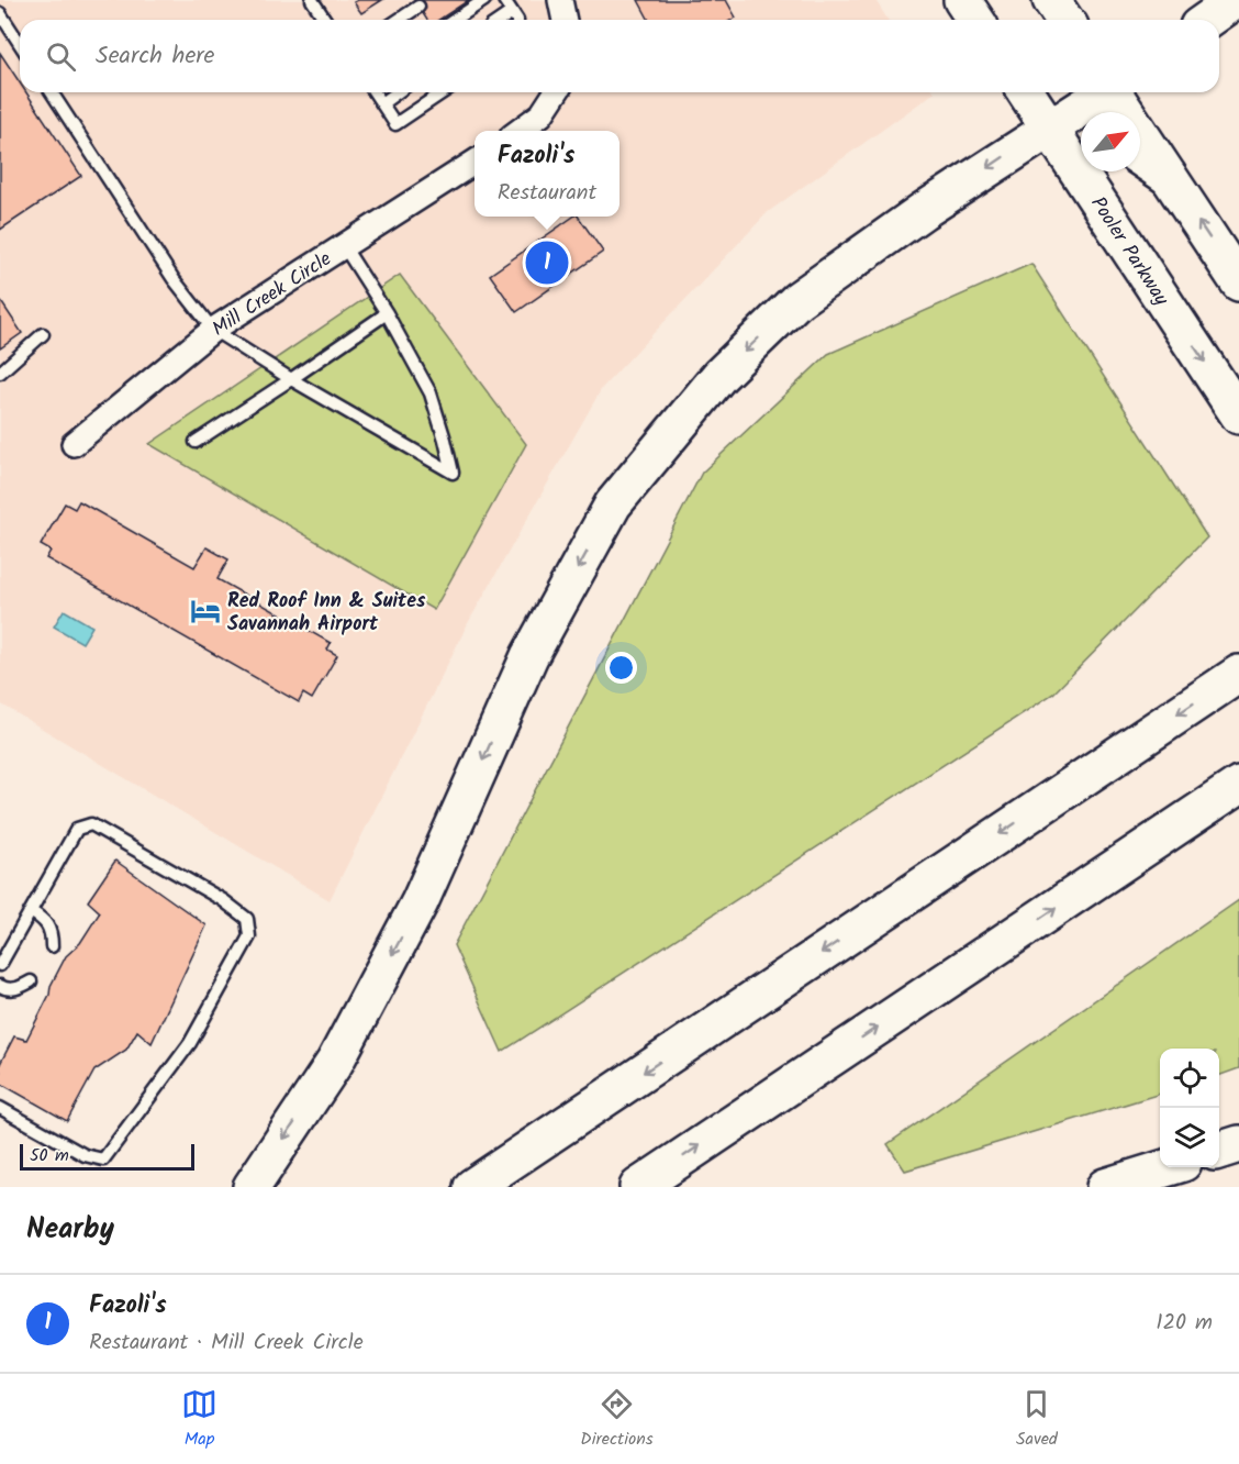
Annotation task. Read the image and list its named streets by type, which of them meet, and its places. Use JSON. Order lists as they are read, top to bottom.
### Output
{
  "streets": {
    "main road": ["Pooler Parkway"],
    "street": ["Mill Creek Circle"]
  },
  "places": {
    "hotel": ["Red Roof Inn & Suites Savannah Airport"]
  },
  "scale_bar": "50 m",
  "north": "top right",
  "page": {
    "search": "Search here",
    "popup": ["Fazoli's", "Restaurant"],
    "pins": "1",
    "scale": "50 m",
    "heading": "Nearby",
    "list": [
      {
        "mark": "1",
        "name": "Fazoli's",
        "note": "Restaurant · Mill Creek Circle",
        "value": "120 m"
      }
    ],
    "nav": ["Map", "Directions", "Saved"]
  }
}
